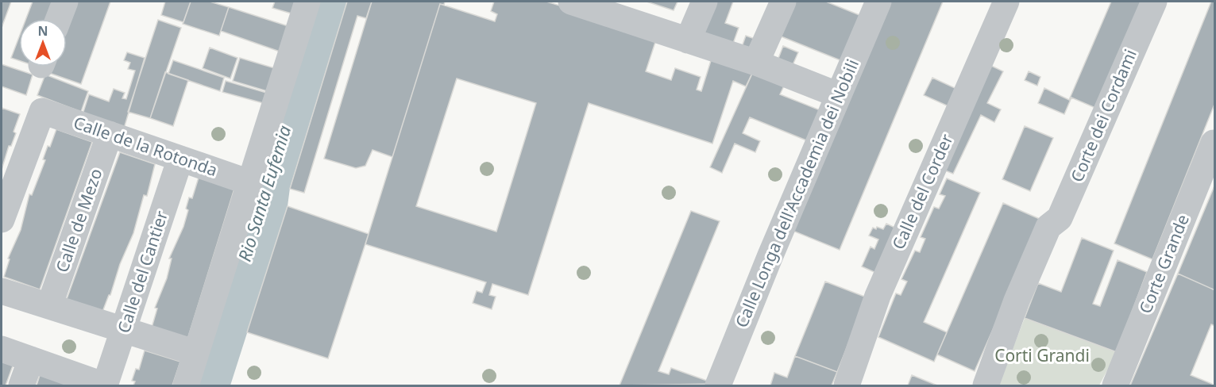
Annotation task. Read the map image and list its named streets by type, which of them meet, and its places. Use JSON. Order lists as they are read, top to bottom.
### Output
{
  "streets": {
    "street": [
      "Corte dei Cordami",
      "Calle de la Rotonda",
      "Calle del Corder",
      "Calle Longa dell'Accademia dei Nobili",
      "Calle de Mezo",
      "Corte Grande",
      "Calle del Cantier"
    ]
  },
  "crossings": [
    ["Calle de la Rotonda", "Calle de Mezo"],
    ["Calle de la Rotonda", "Calle del Cantier"]
  ],
  "water": ["Rio Santa Eufemia"],
  "parks": ["Corti Grandi"],
  "north": "top"
}
